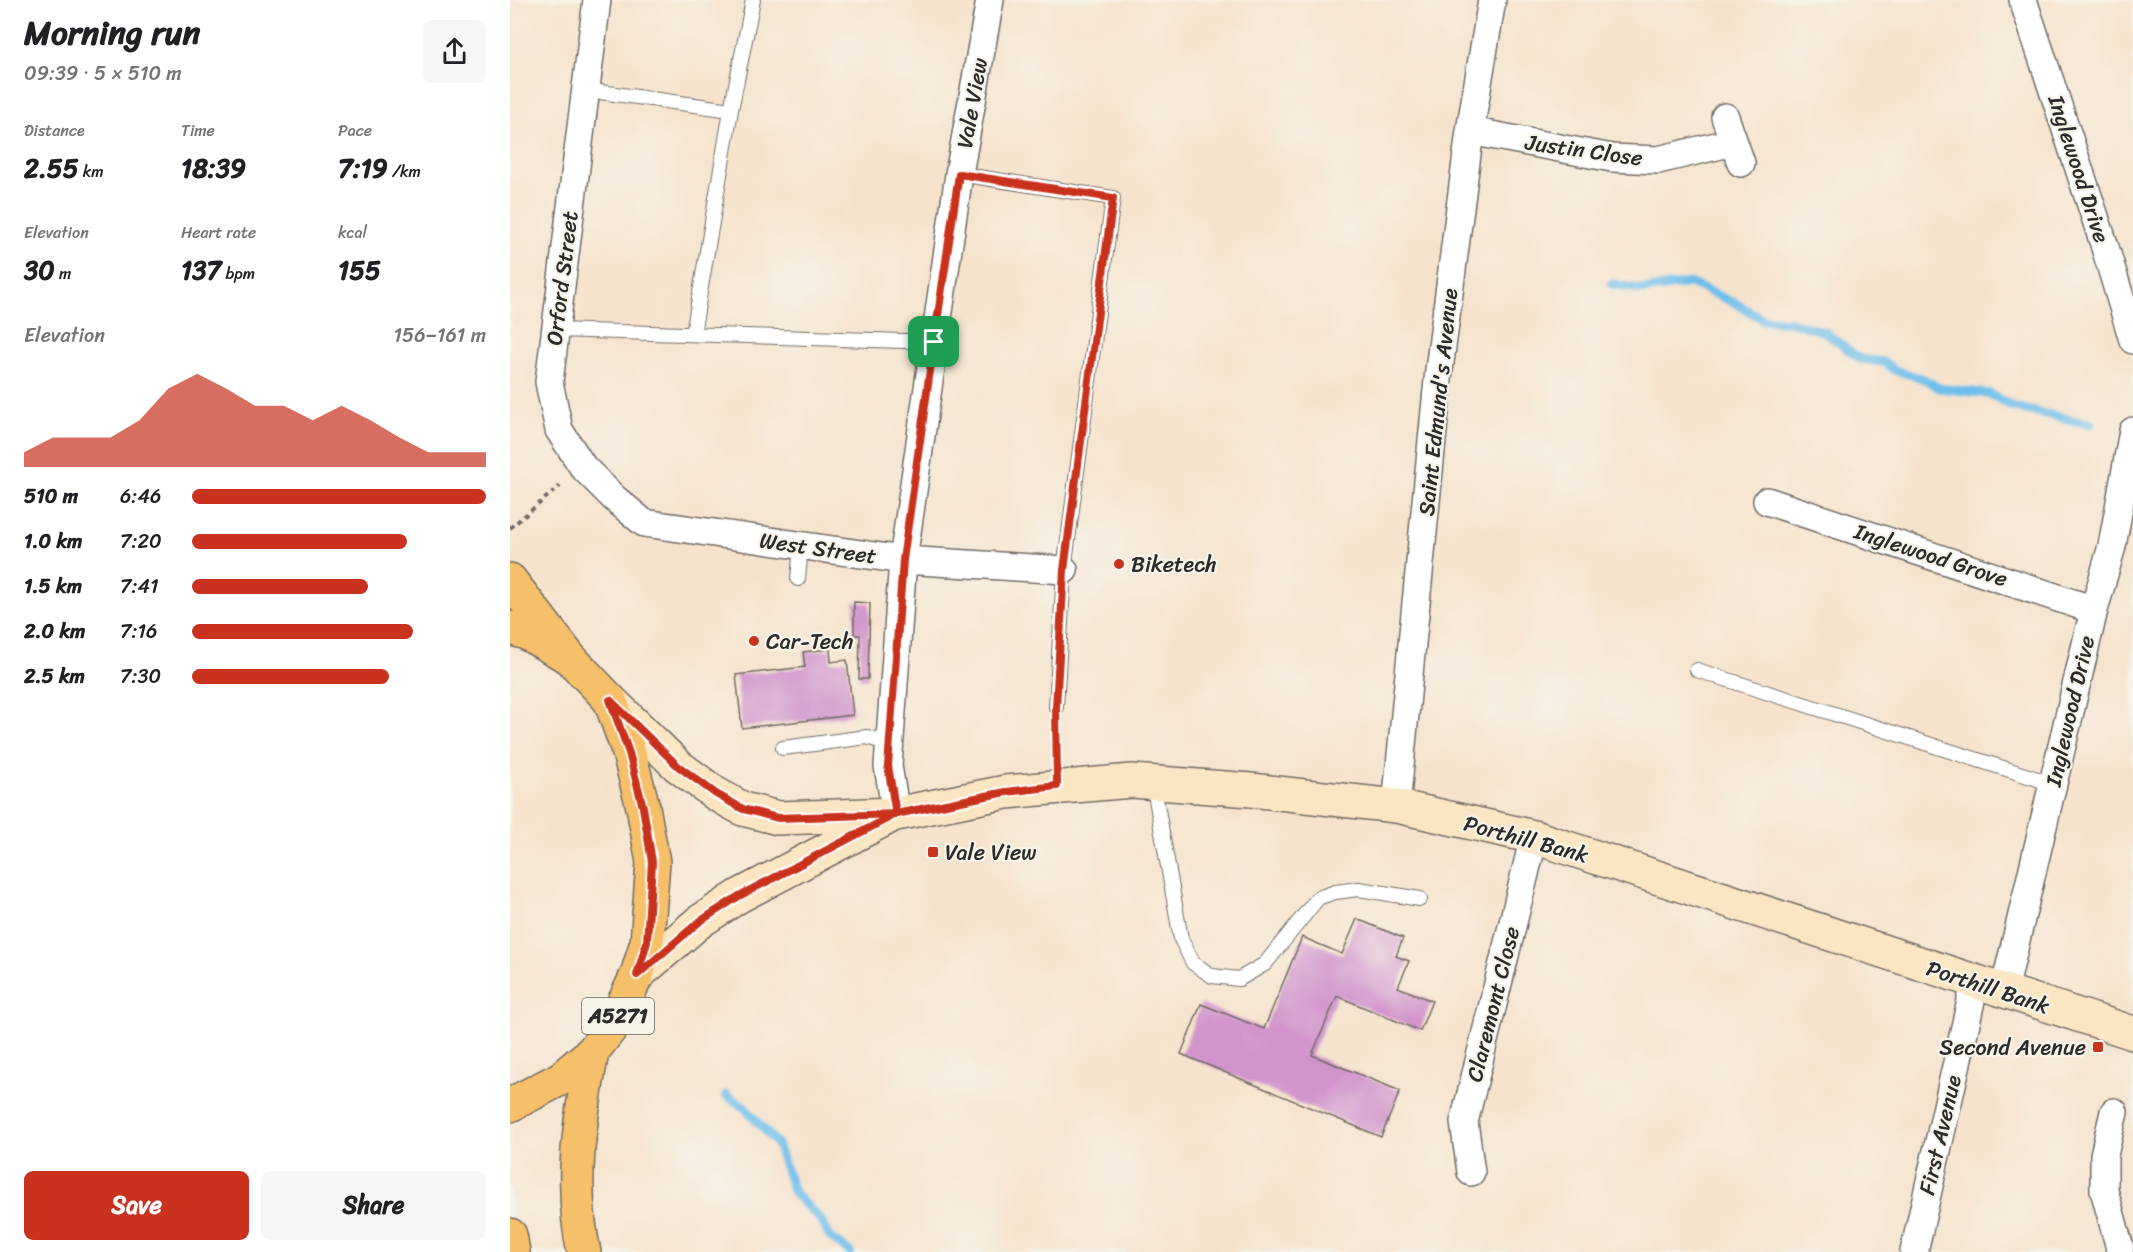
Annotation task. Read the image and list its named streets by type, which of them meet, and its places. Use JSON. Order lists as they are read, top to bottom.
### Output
{
  "streets": {
    "main road": ["Porthill Bank", "A5271"],
    "street": [
      "Vale View",
      "Justin Close",
      "Inglewood Drive",
      "Orford Street",
      "Saint Edmund's Avenue",
      "West Street",
      "Inglewood Grove",
      "Claremont Close",
      "First Avenue"
    ]
  },
  "crossings": [
    ["Vale View", "West Street"],
    ["Vale View", "Porthill Bank"],
    ["Justin Close", "Saint Edmund's Avenue"],
    ["Inglewood Drive", "Inglewood Grove"],
    ["Inglewood Drive", "Porthill Bank"],
    ["Inglewood Drive", "First Avenue"],
    ["Orford Street", "West Street"],
    ["Saint Edmund's Avenue", "Porthill Bank"],
    ["Porthill Bank", "Claremont Close"],
    ["Porthill Bank", "A5271"],
    ["Porthill Bank", "First Avenue"]
  ],
  "places": {
    "other": ["Biketech", "Car-Tech"],
    "transit": ["Vale View", "Second Avenue"]
  },
  "page": {
    "heading": ["Morning run", "09:39 · 5 × 510 m"],
    "stats": [
      ["Distance", "2.55 km"],
      ["Time", "18:39"],
      ["Pace", "7:19 /km"],
      ["Elevation", "30 m"],
      ["Heart rate", "137 bpm"],
      ["kcal", "155"]
    ],
    "chart": ["Elevation", "156–161 m"],
    "list": [
      {
        "name": "510 m",
        "note": "6:46"
      },
      {
        "name": "1.0 km",
        "note": "7:20"
      },
      {
        "name": "1.5 km",
        "note": "7:41"
      },
      {
        "name": "2.0 km",
        "note": "7:16"
      },
      {
        "name": "2.5 km",
        "note": "7:30"
      }
    ],
    "buttons": ["Save", "Share"]
  }
}
